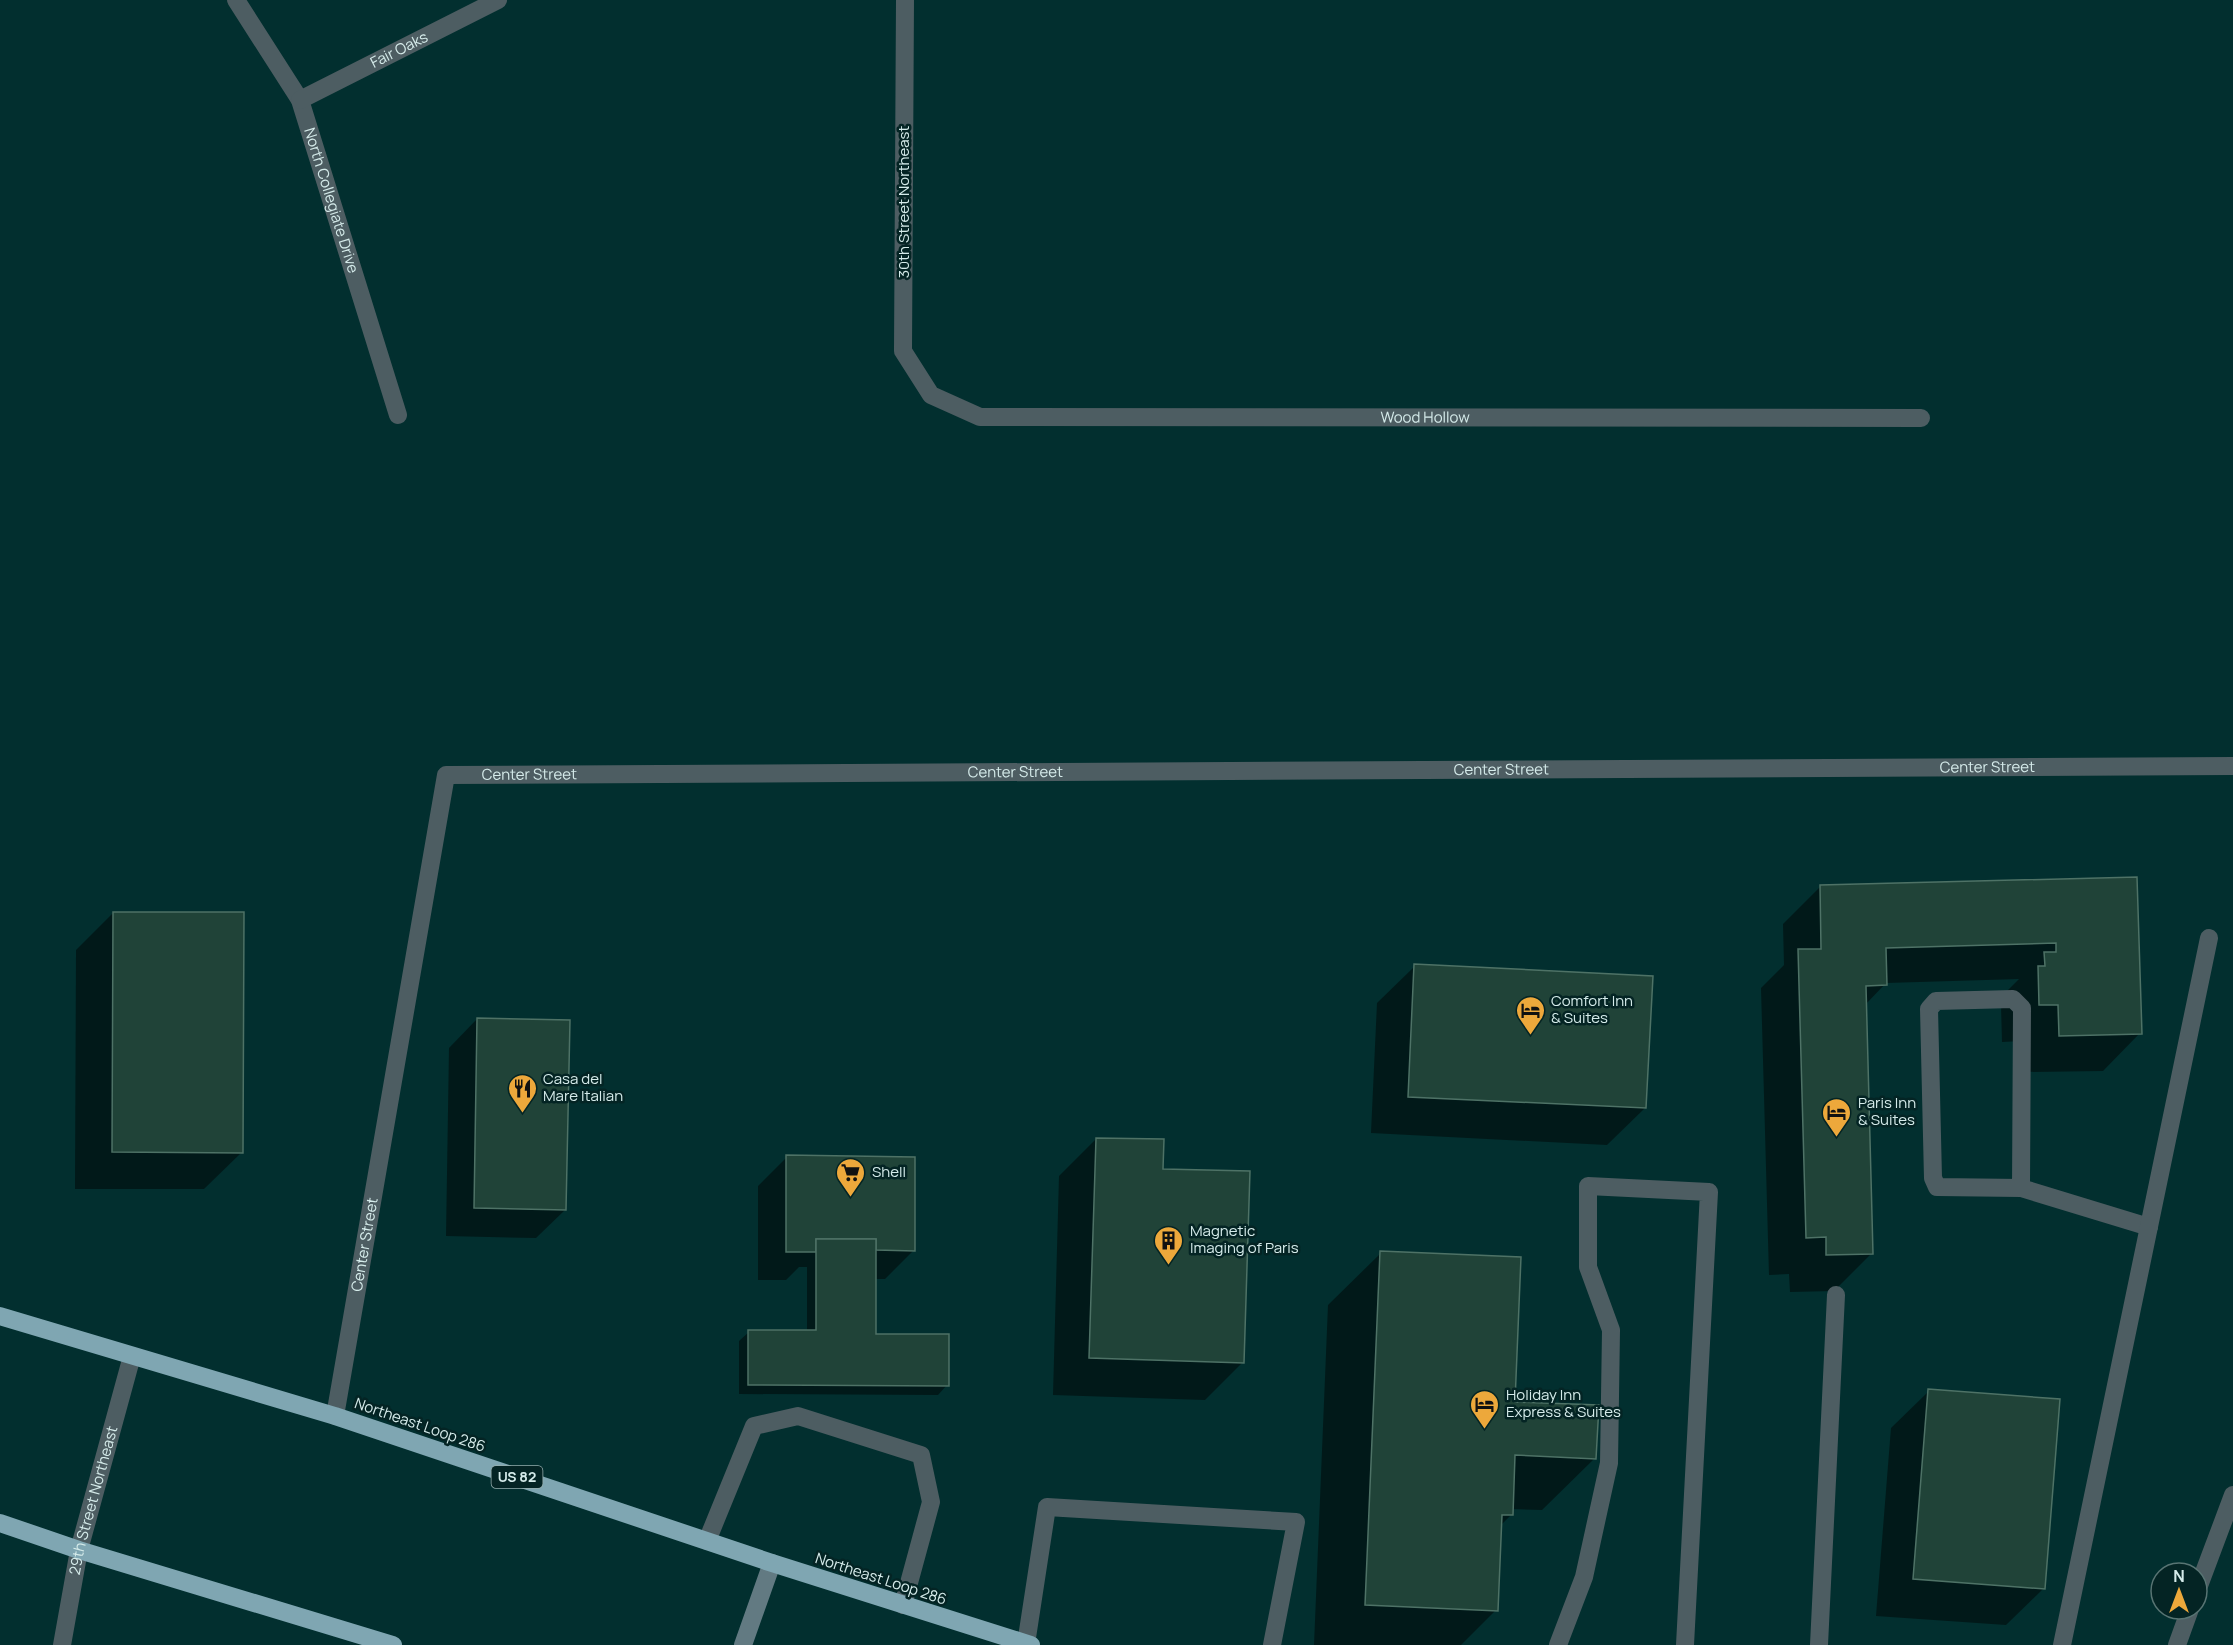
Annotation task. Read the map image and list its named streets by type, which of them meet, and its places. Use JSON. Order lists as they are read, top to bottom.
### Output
{
  "streets": {
    "highway": ["Northeast Loop 286", "US 82"],
    "street": [
      "Fair Oaks",
      "North Collegiate Drive",
      "30th Street Northeast",
      "Wood Hollow",
      "Center Street",
      "29th Street Northeast"
    ]
  },
  "crossings": [
    ["Fair Oaks", "North Collegiate Drive"],
    ["30th Street Northeast", "Wood Hollow"],
    ["Center Street", "Northeast Loop 286"],
    ["Northeast Loop 286", "29th Street Northeast"]
  ],
  "places": {
    "hotel": ["Comfort Inn & Suites", "Paris Inn & Suites", "Holiday Inn Express & Suites"],
    "restaurant": ["Casa del Mare Italian"],
    "supermarket": ["Shell"],
    "building": ["Magnetic Imaging of Paris"]
  },
  "north": "top"
}
